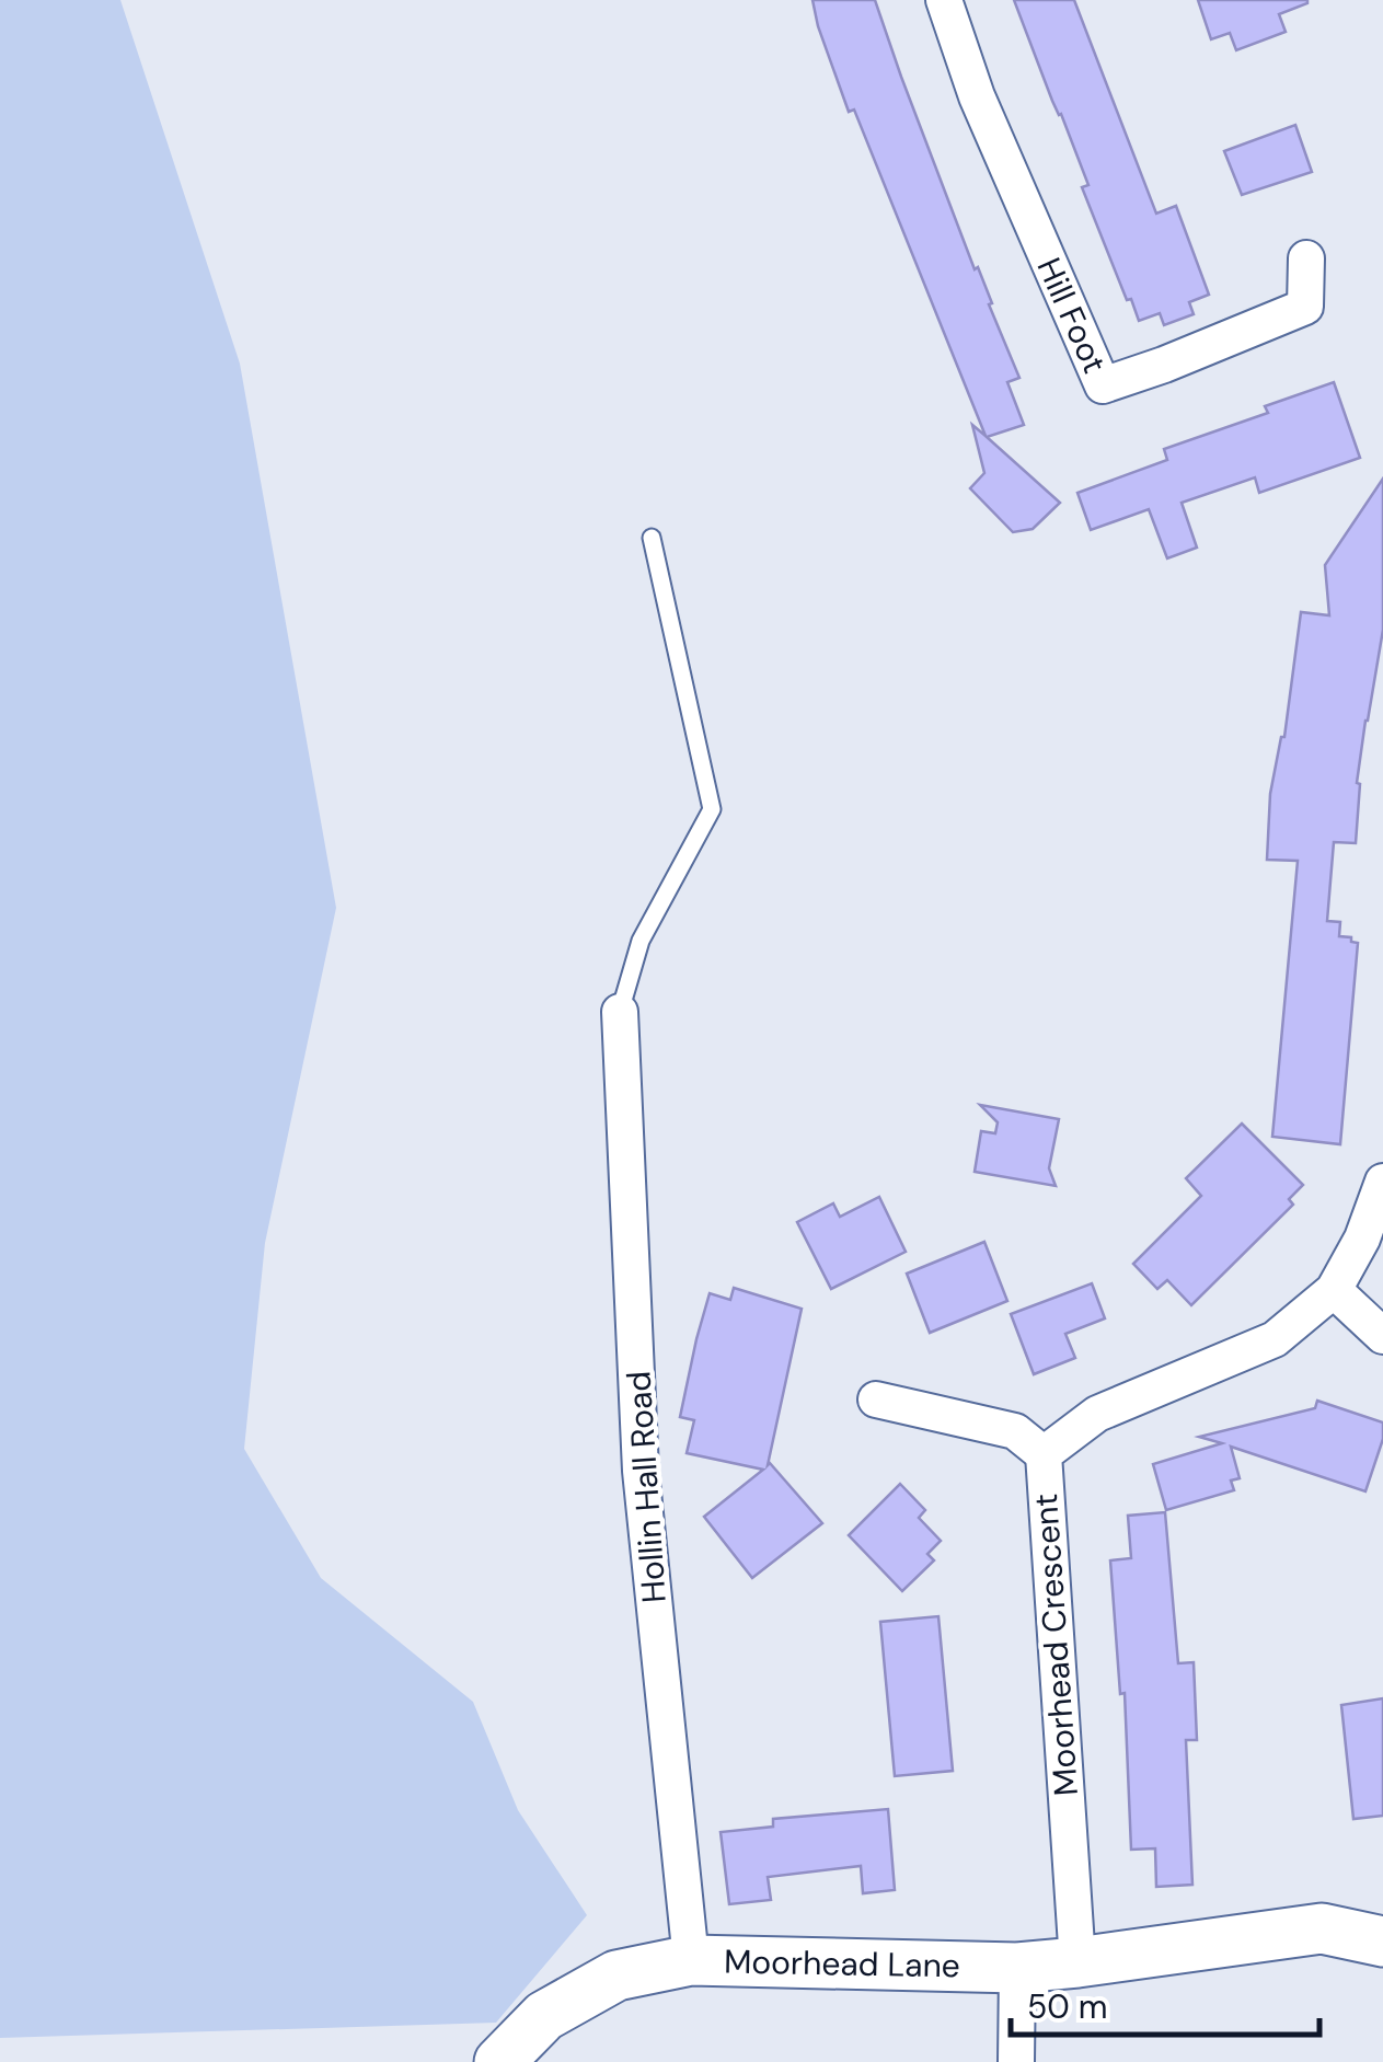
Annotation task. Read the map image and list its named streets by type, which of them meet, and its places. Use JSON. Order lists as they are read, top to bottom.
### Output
{
  "streets": {
    "street": [
      "Hill Foot",
      "Hollin Hall Road",
      "Moorhead Crescent",
      "Moorhead Lane"
    ]
  },
  "crossings": [
    ["Hollin Hall Road", "Moorhead Lane"],
    ["Moorhead Crescent", "Moorhead Lane"]
  ],
  "scale_bar": "50 m"
}
